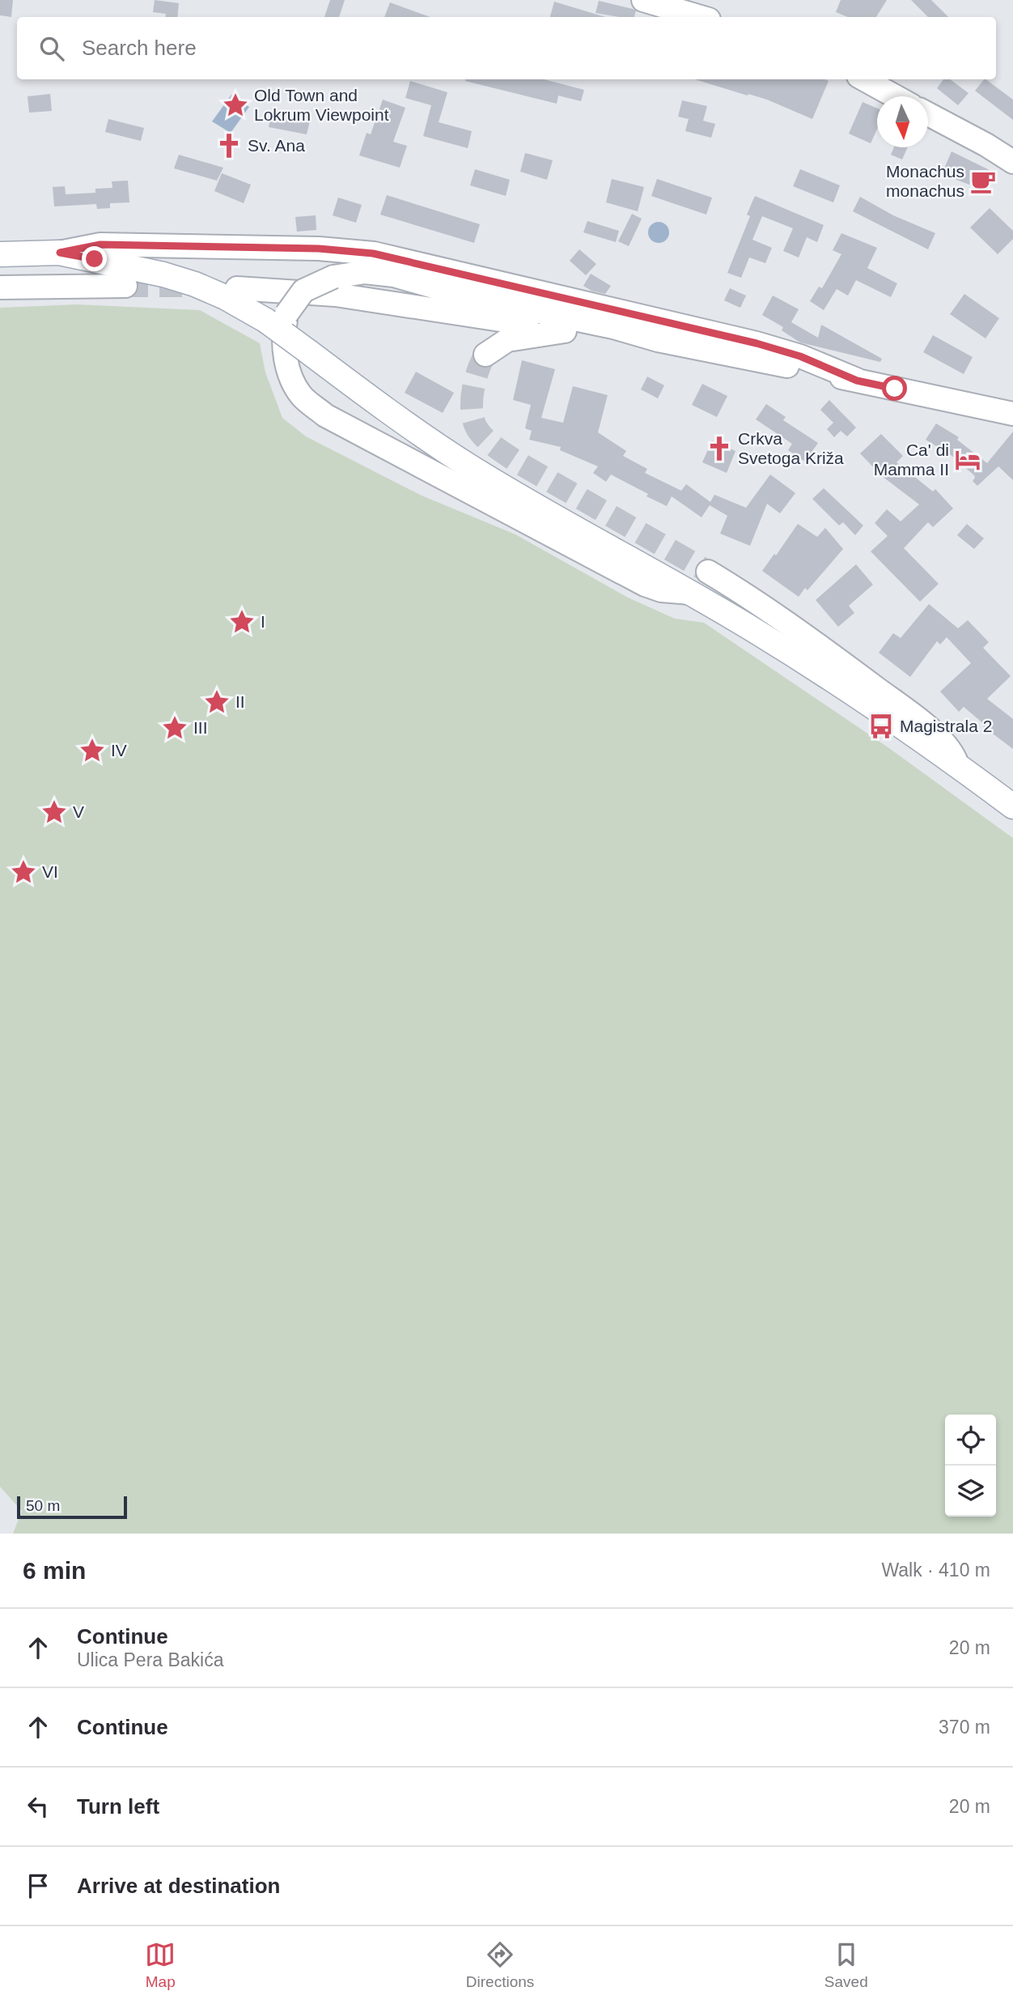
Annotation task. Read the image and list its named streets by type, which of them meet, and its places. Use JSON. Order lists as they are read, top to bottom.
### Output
{
  "places": {
    "place": [
      "Old Town and Lokrum Viewpoint",
      "I",
      "II",
      "III",
      "IV",
      "V",
      "VI"
    ],
    "church": ["Sv. Ana", "Crkva Svetoga Križa"],
    "cafe": ["Monachus monachus"],
    "hotel": ["Ca' di Mamma II"],
    "bus stop": ["Magistrala 2"]
  },
  "scale_bar": "50 m",
  "north": "bottom",
  "page": {
    "search": "Search here",
    "scale": "50 m",
    "heading": ["6 min", "Walk · 410 m"],
    "list": [
      ["Continue", "Ulica Pera Bakića", "20 m"],
      ["Continue", "370 m"],
      ["Turn left", "20 m"],
      "Arrive at destination"
    ],
    "nav": ["Map", "Directions", "Saved"]
  }
}
